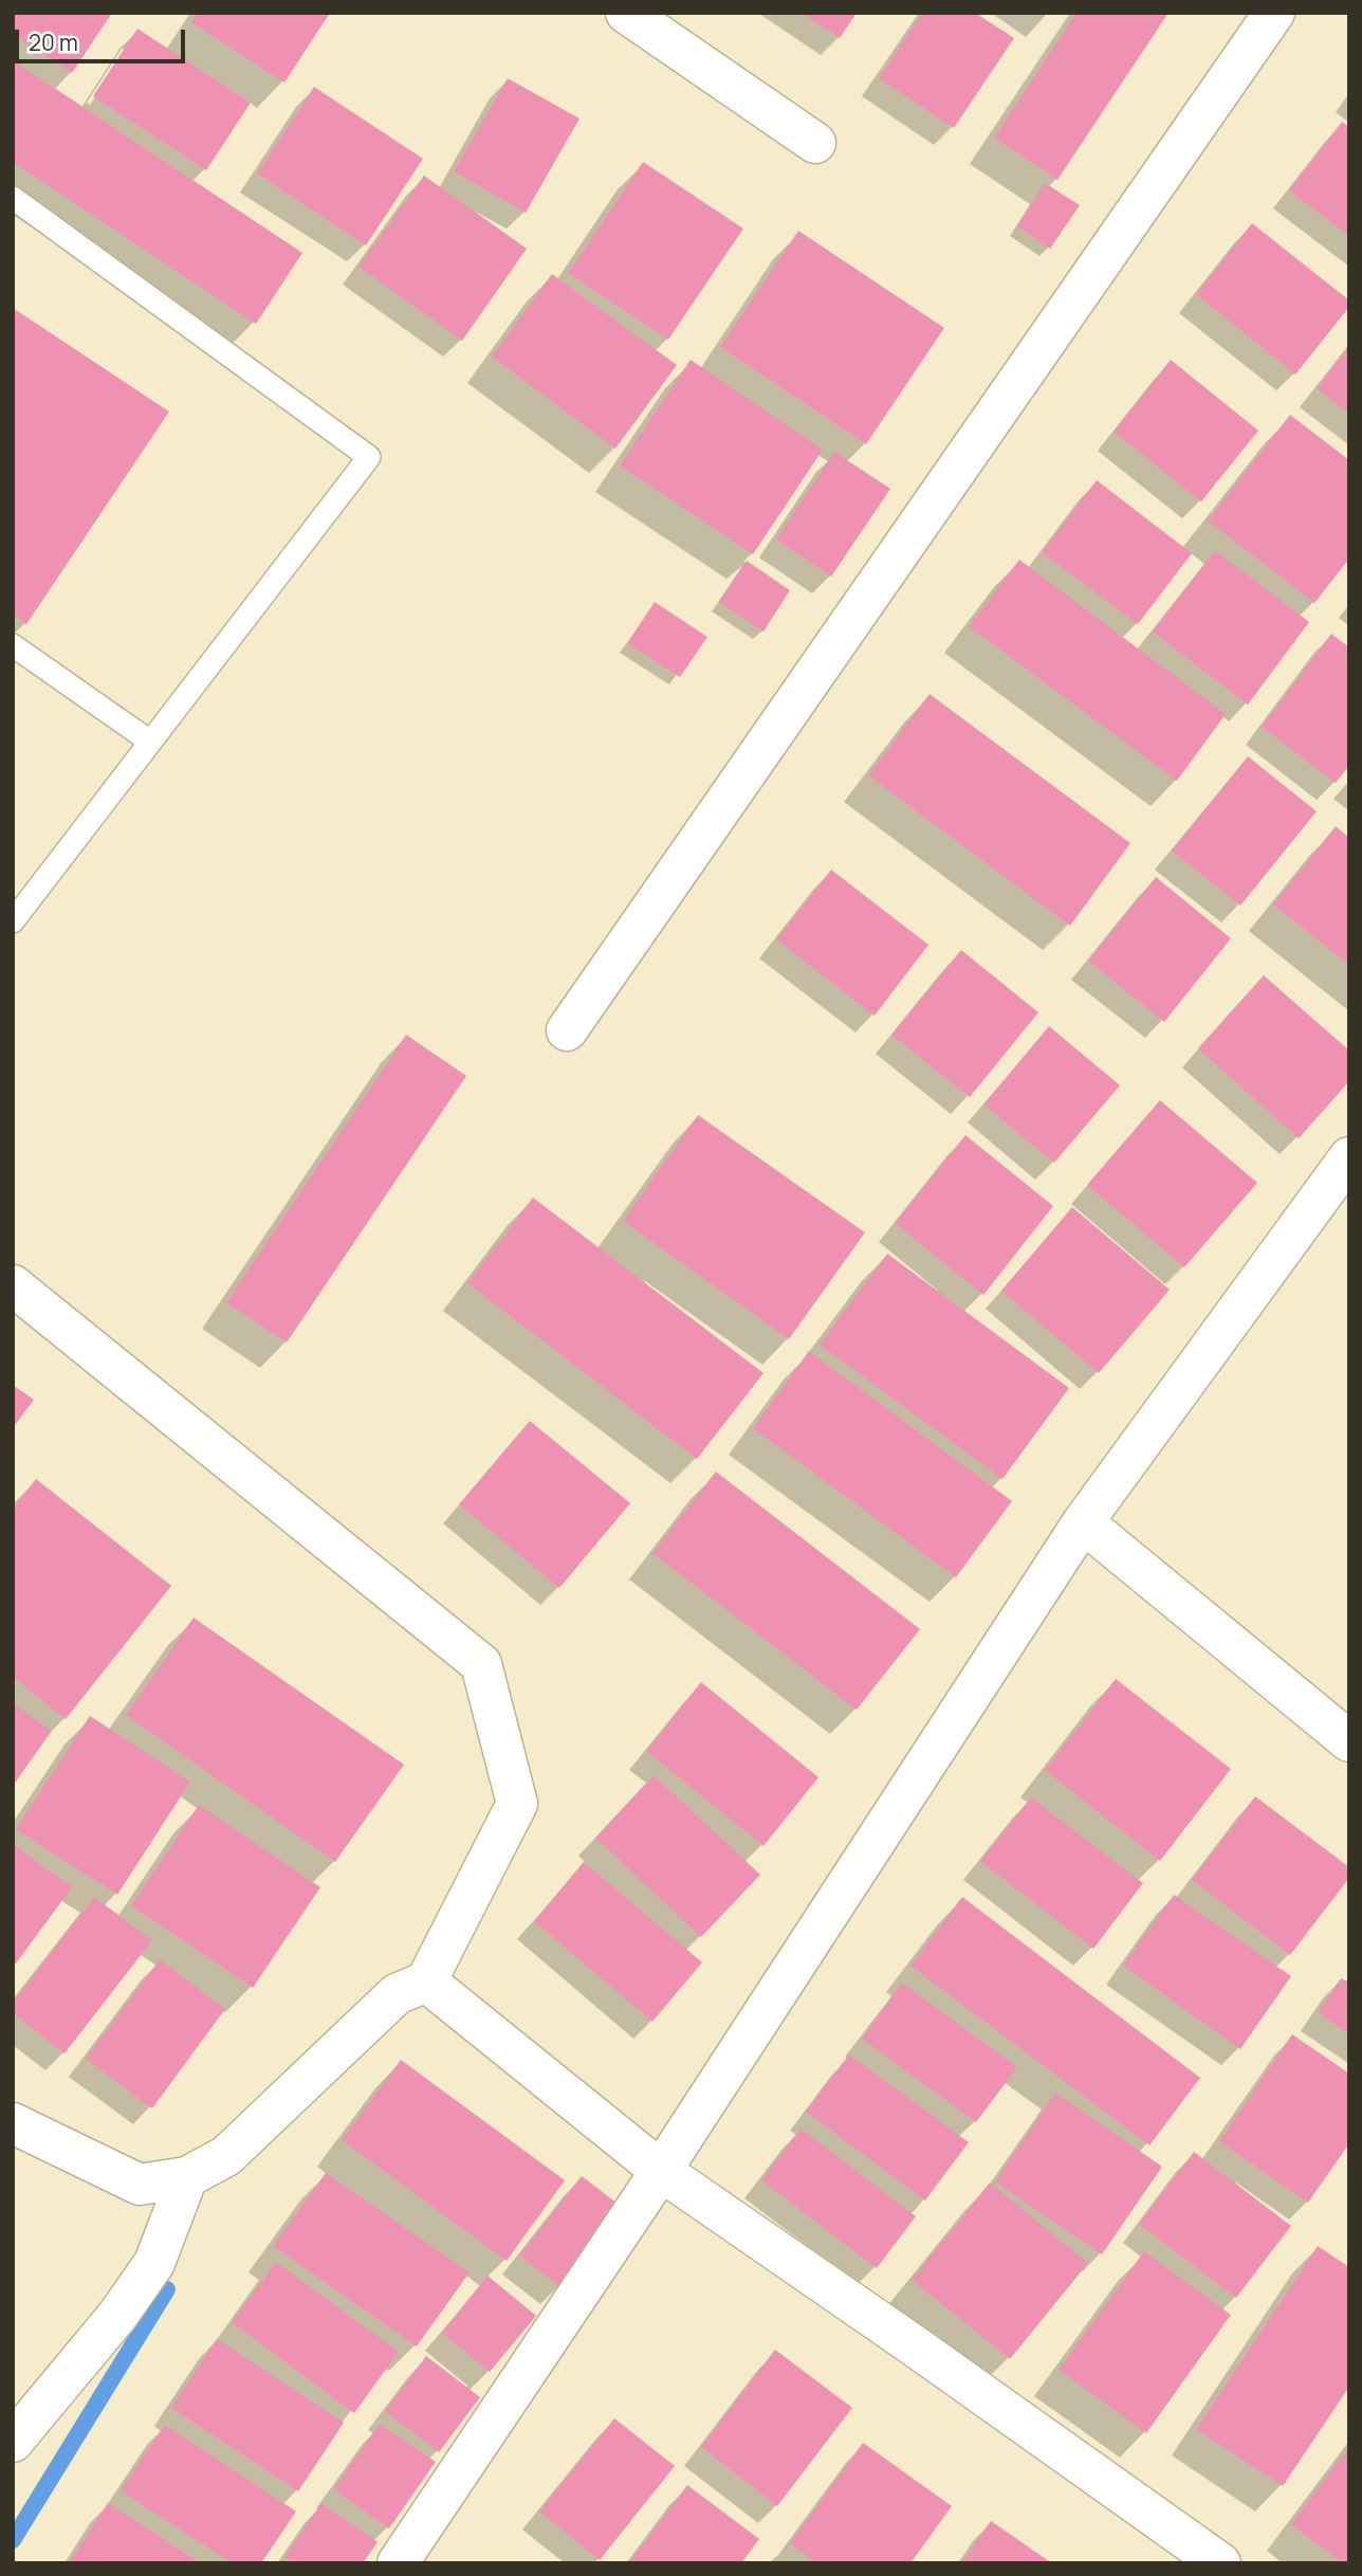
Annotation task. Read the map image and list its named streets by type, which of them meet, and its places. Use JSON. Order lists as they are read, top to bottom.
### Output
{
  "scale_bar": "20 m"
}
